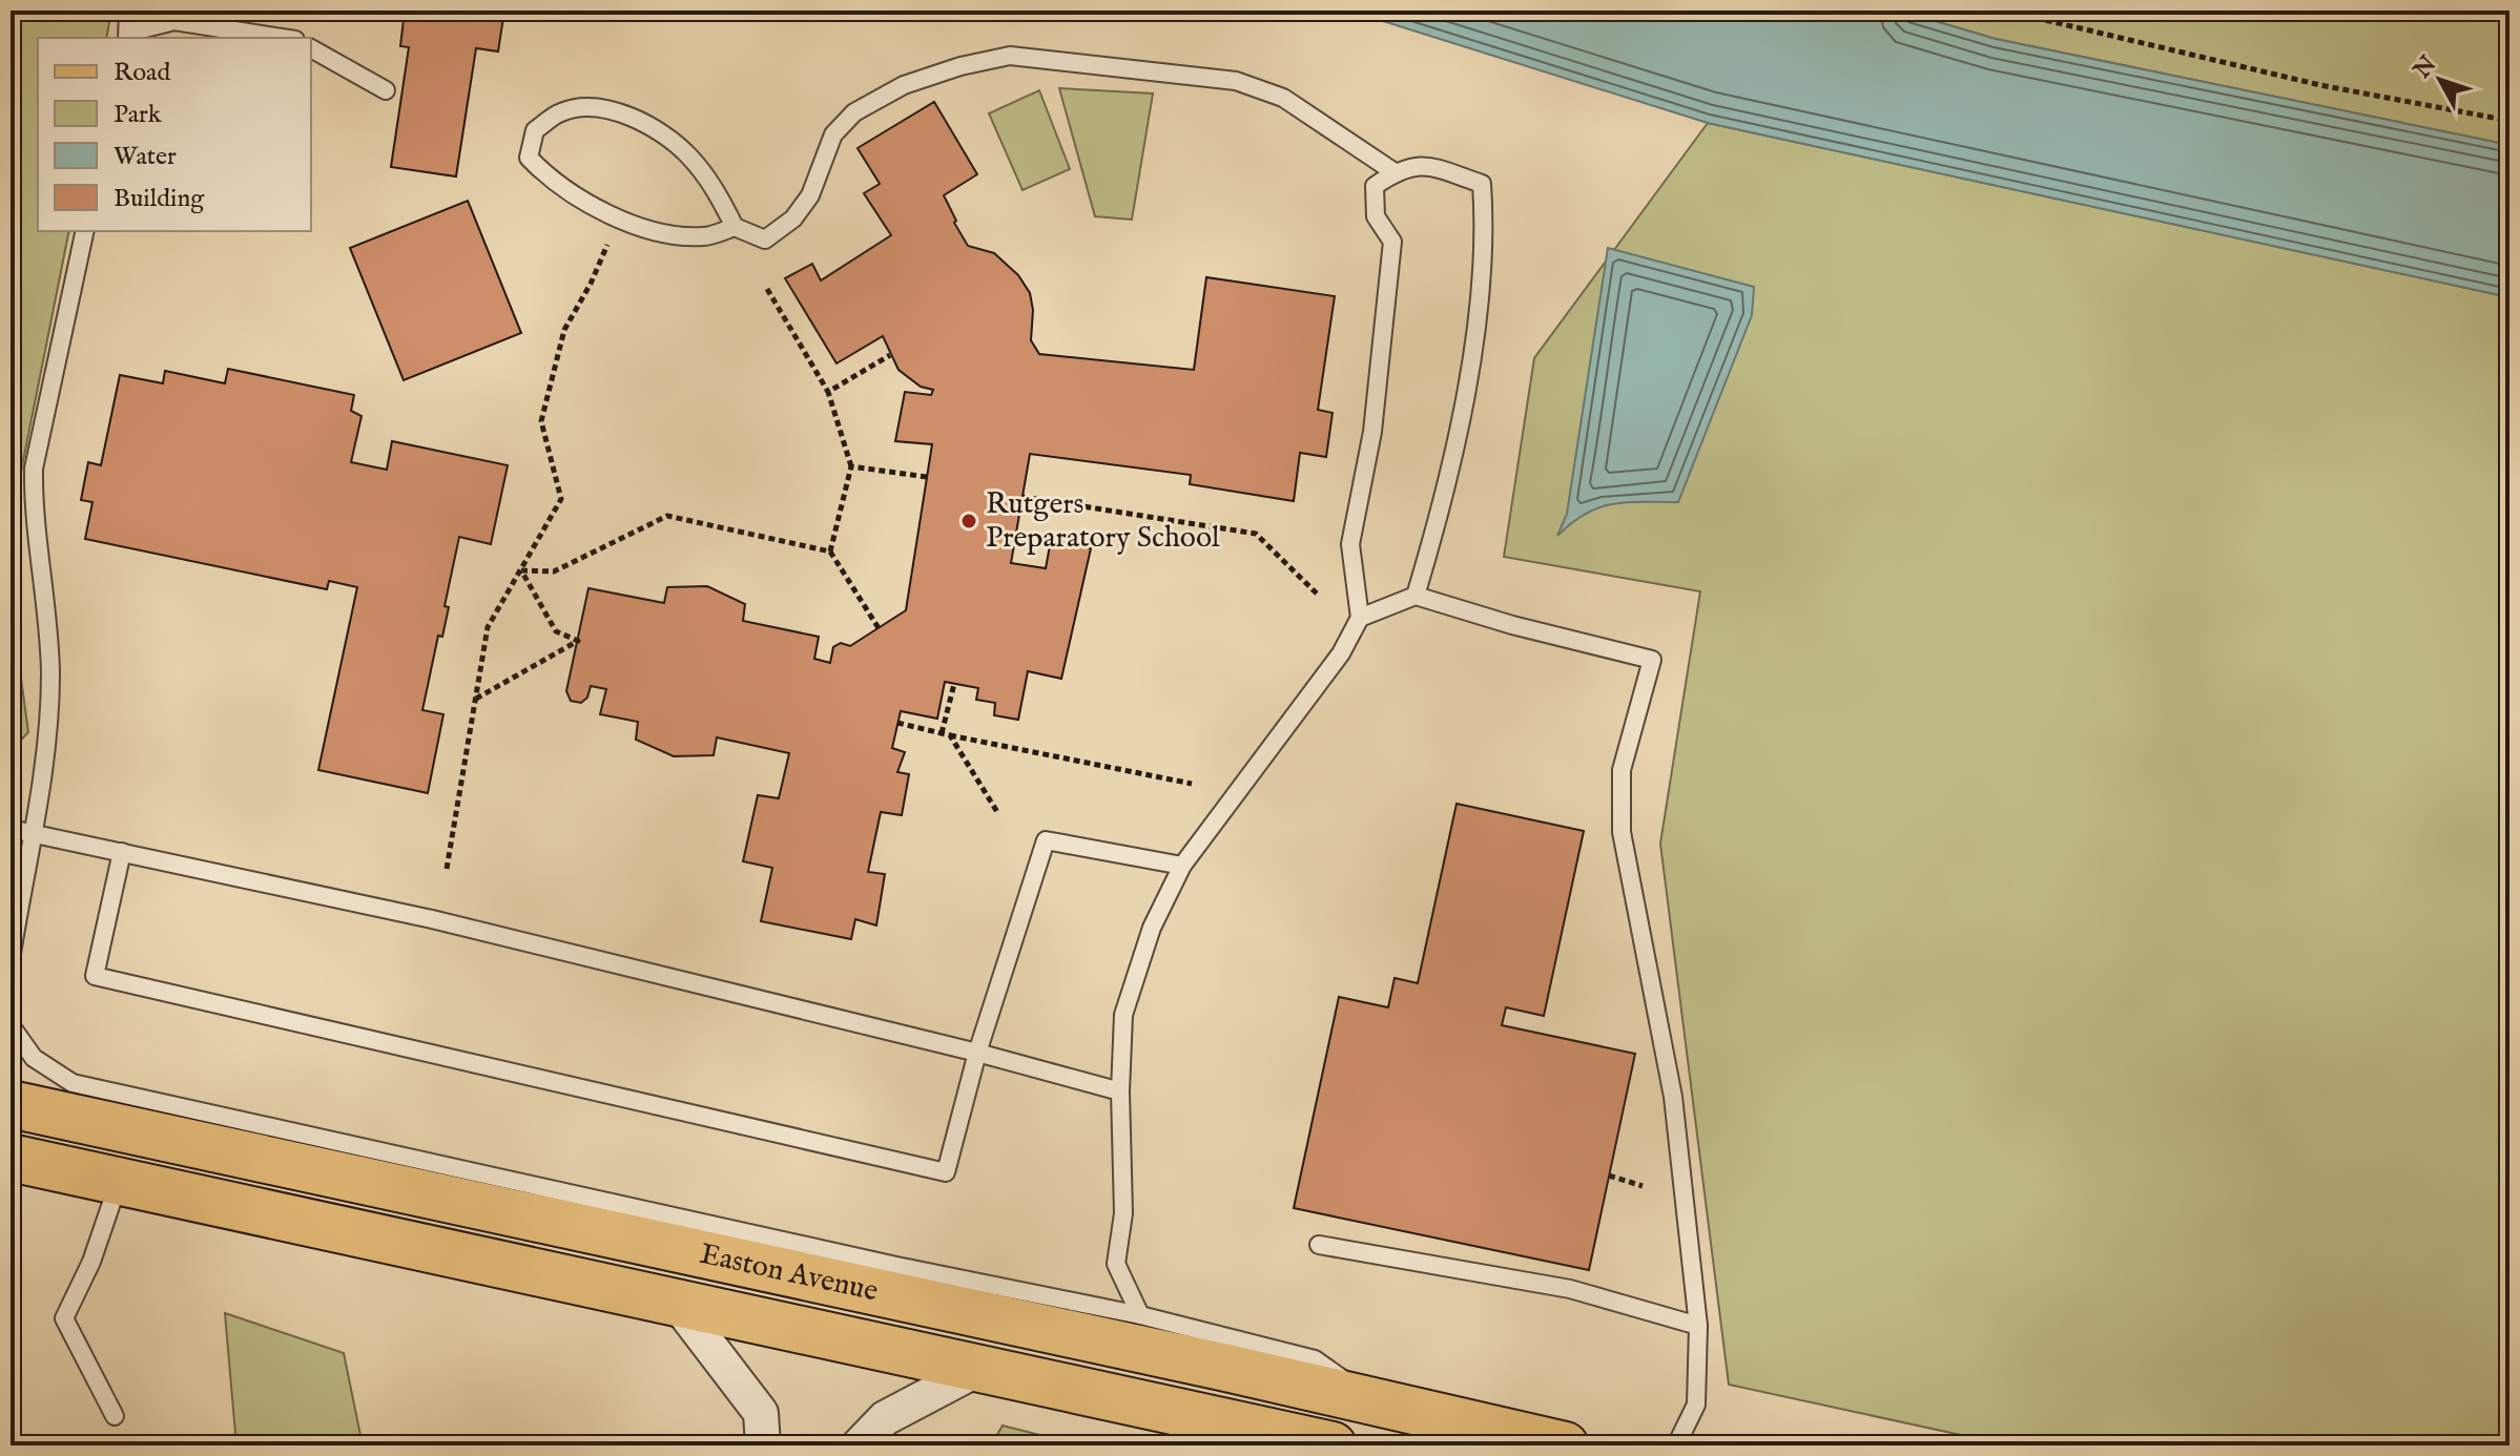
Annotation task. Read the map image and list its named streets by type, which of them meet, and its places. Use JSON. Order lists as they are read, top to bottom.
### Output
{
  "streets": {
    "main road": ["Easton Avenue"]
  },
  "places": ["Rutgers Preparatory School"],
  "legend": [
    "Road",
    "Park",
    "Water",
    "Building"
  ],
  "north": "top left"
}
